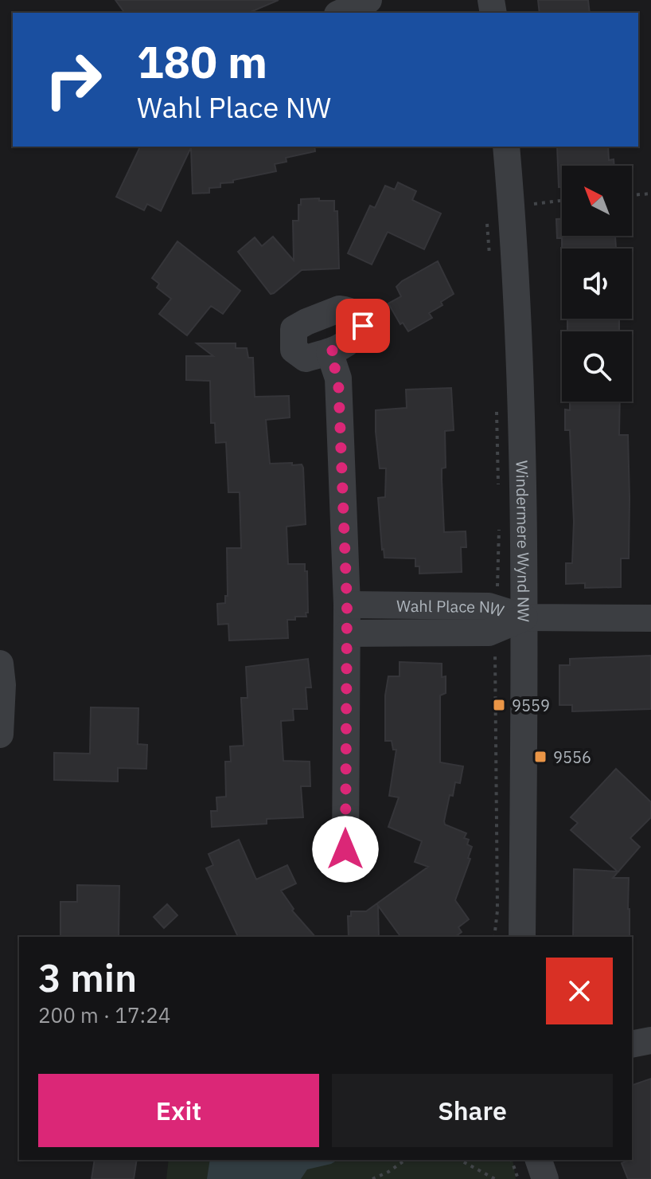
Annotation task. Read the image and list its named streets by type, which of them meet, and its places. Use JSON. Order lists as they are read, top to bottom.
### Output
{
  "streets": {
    "street": ["Windermere Wynd NW", "Wahl Place NW"]
  },
  "crossings": [
    ["Windermere Wynd NW", "Wahl Place NW"]
  ],
  "places": {
    "transit": ["9559", "9556"]
  },
  "north": "top left",
  "page": {
    "turn": ["180 m", "Wahl Place NW"],
    "heading": ["3 min", "200 m · 17:24"],
    "buttons": ["Exit", "Share"]
  }
}
